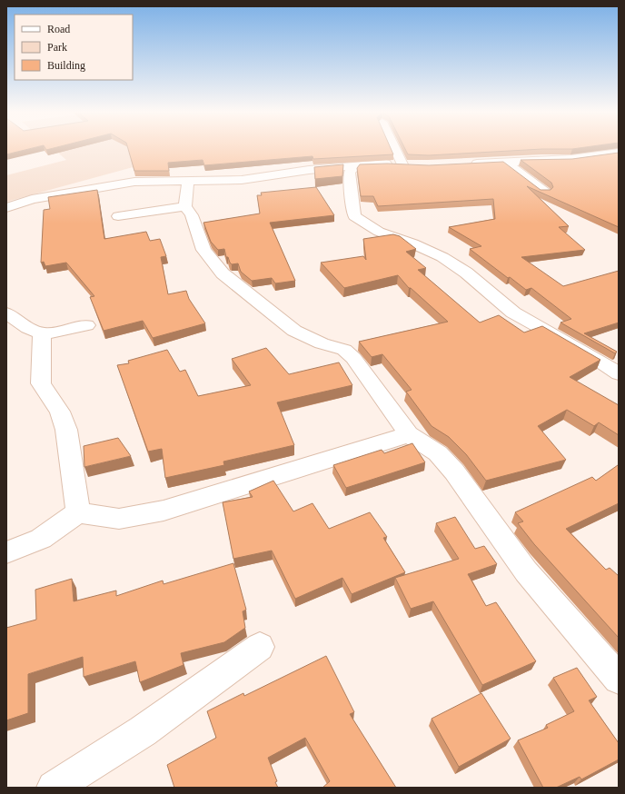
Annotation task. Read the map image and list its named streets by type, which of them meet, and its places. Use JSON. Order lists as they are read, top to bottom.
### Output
{
  "legend": ["Road", "Park", "Building"]
}
